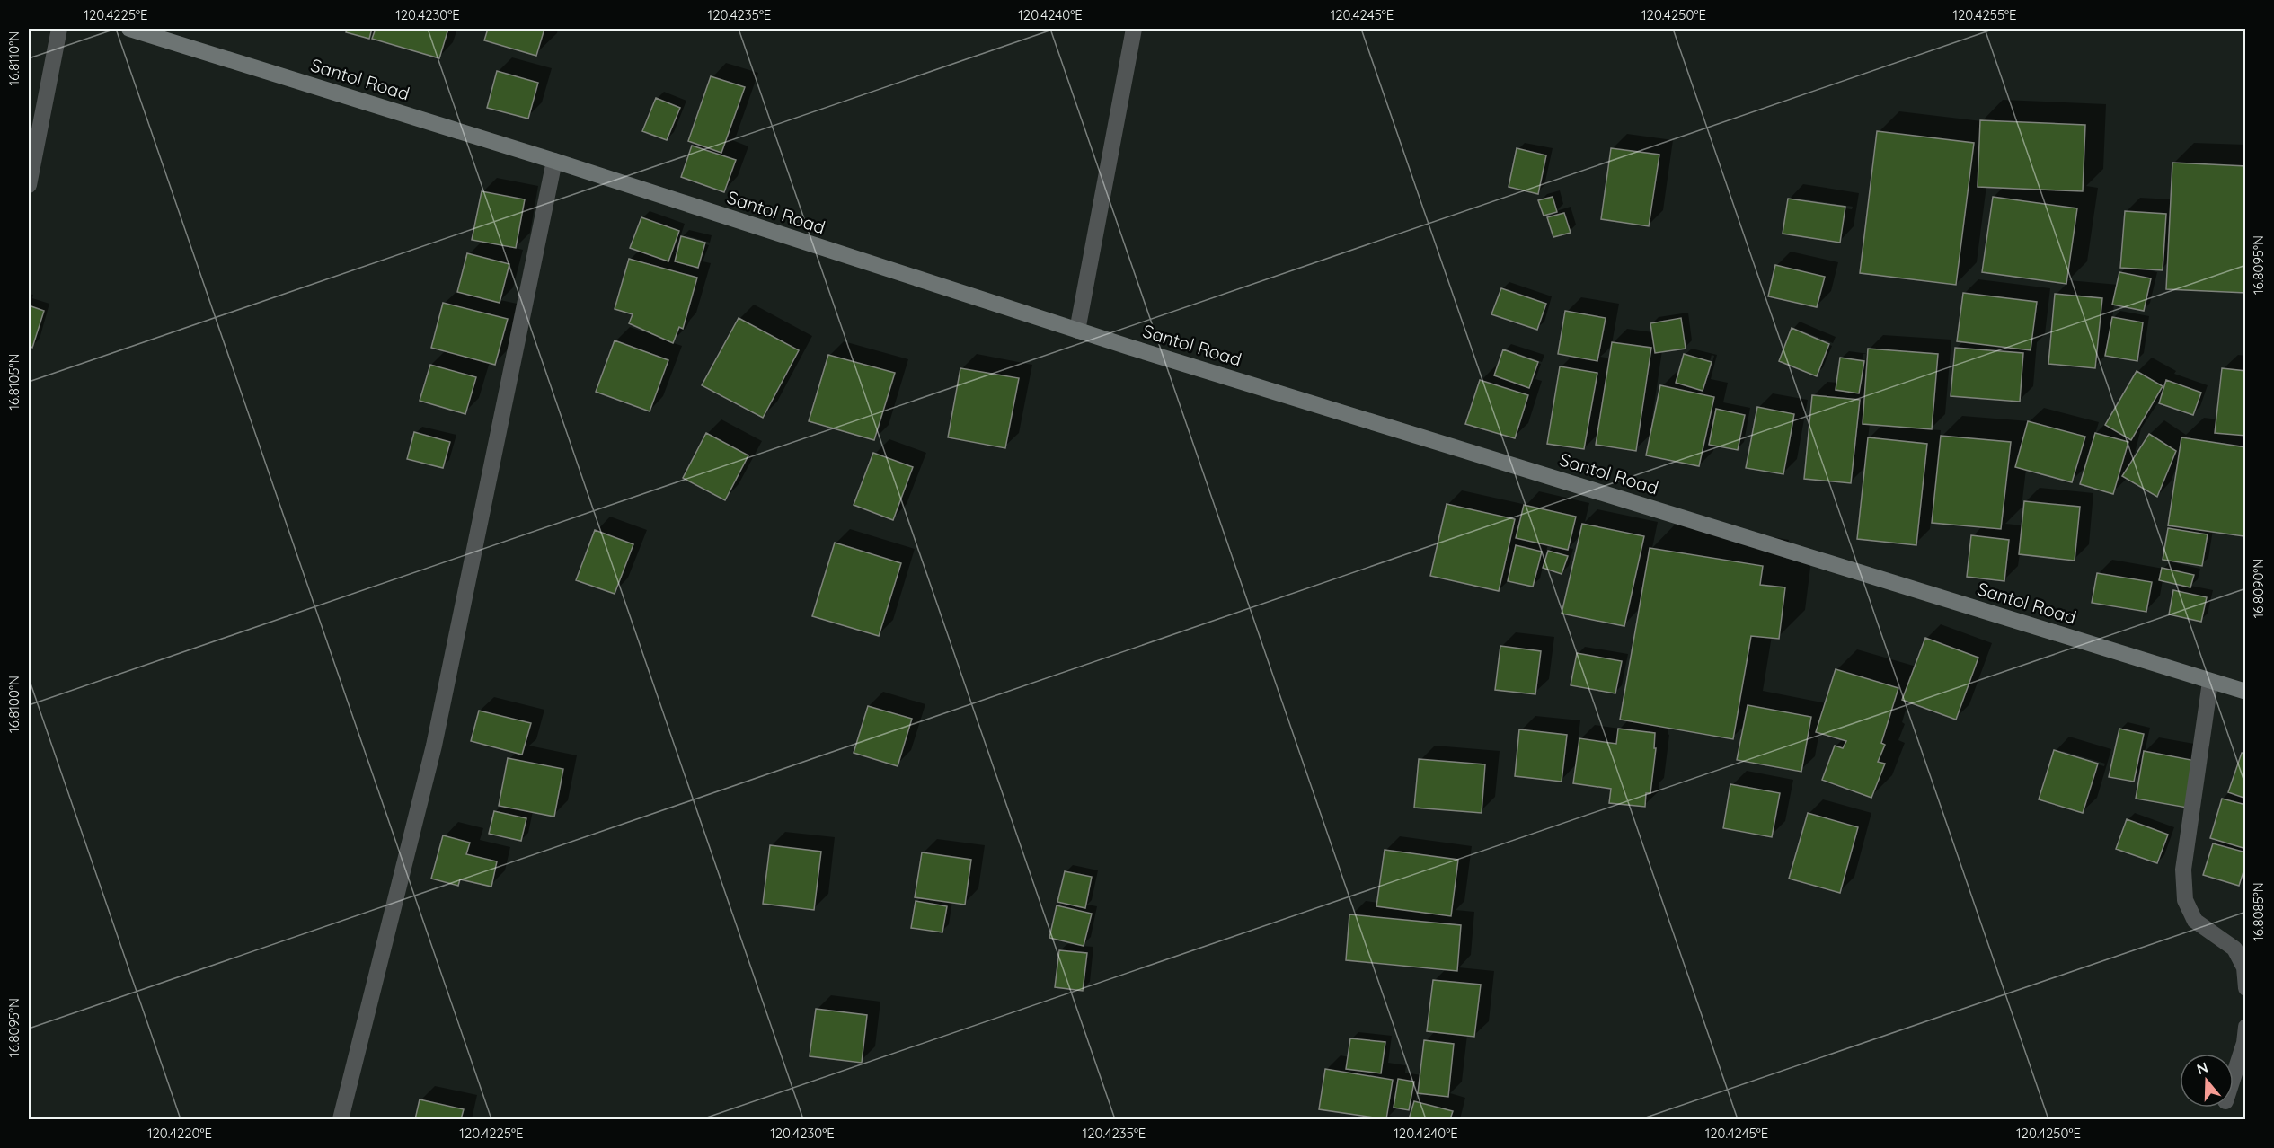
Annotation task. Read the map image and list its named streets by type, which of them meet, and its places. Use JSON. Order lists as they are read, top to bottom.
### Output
{
  "streets": {
    "main road": ["Santol Road"]
  },
  "north": "top",
  "coordinates": [
    "120.4225°E",
    "120.4230°E",
    "120.4235°E",
    "120.4240°E",
    "120.4245°E",
    "120.4250°E",
    "120.4255°E",
    "16.8110°N",
    "16.8095°N",
    "16.8105°N",
    "16.8090°N",
    "16.8100°N",
    "16.8085°N",
    "120.4220°E"
  ]
}
